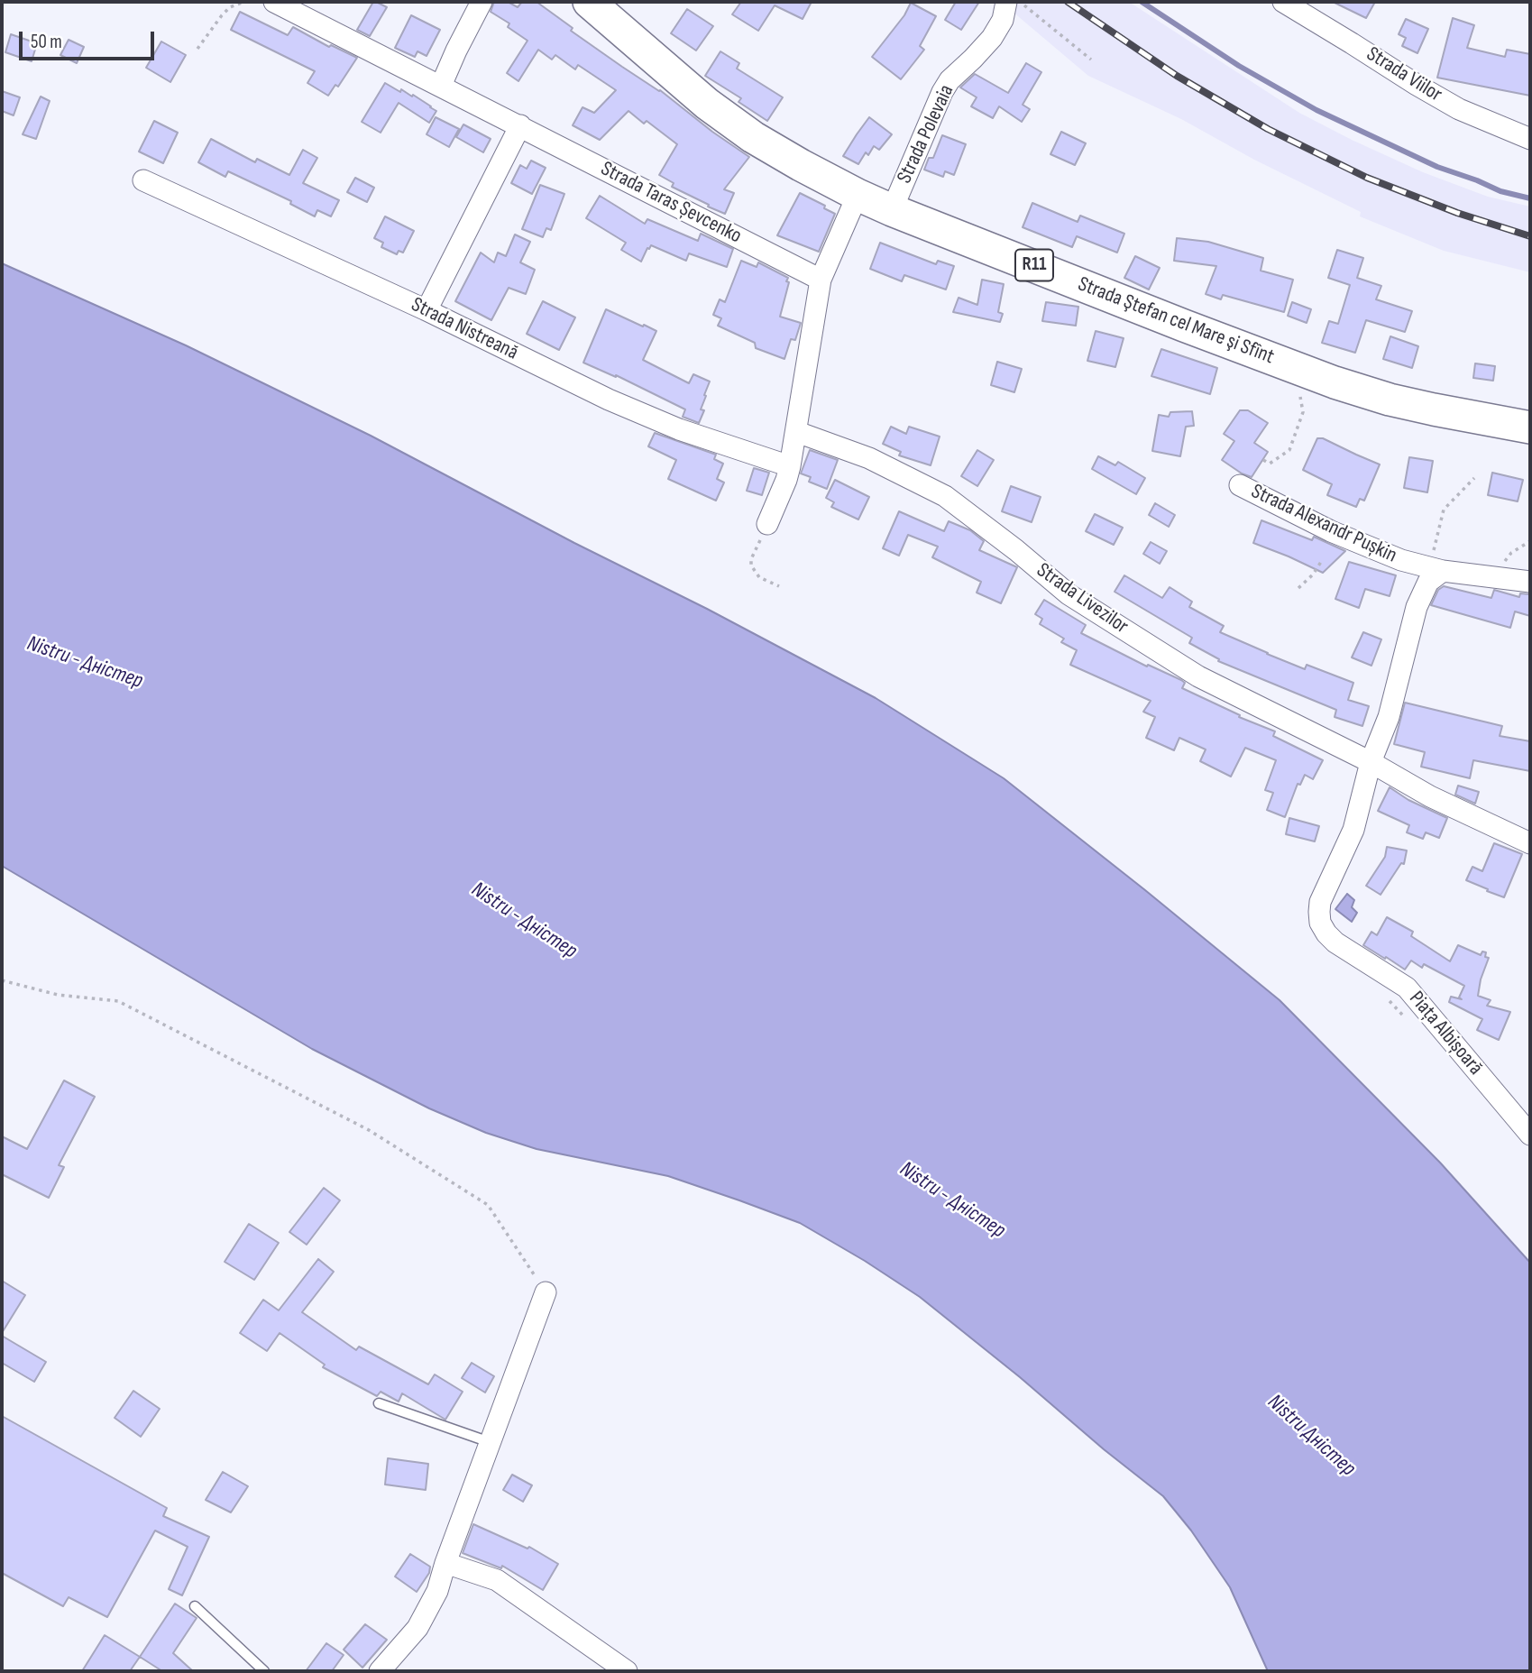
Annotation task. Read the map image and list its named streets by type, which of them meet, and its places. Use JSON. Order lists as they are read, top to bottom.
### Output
{
  "streets": {
    "main road": ["R11", "Strada Ştefan cel Mare şi Sfînt"],
    "street": [
      "Strada Viilor",
      "Strada Polevaia",
      "Strada Taras Șevcenko",
      "Strada Nistreană",
      "Strada Alexandr Pușkin",
      "Strada Livezilor",
      "Piața Albișoară"
    ]
  },
  "crossings": [
    ["Strada Polevaia", "Strada Ştefan cel Mare şi Sfînt"],
    ["Strada Livezilor", "Piața Albișoară"]
  ],
  "water": ["Nistru - Дністер", "Nistru Дністер"],
  "scale_bar": "50 m"
}
